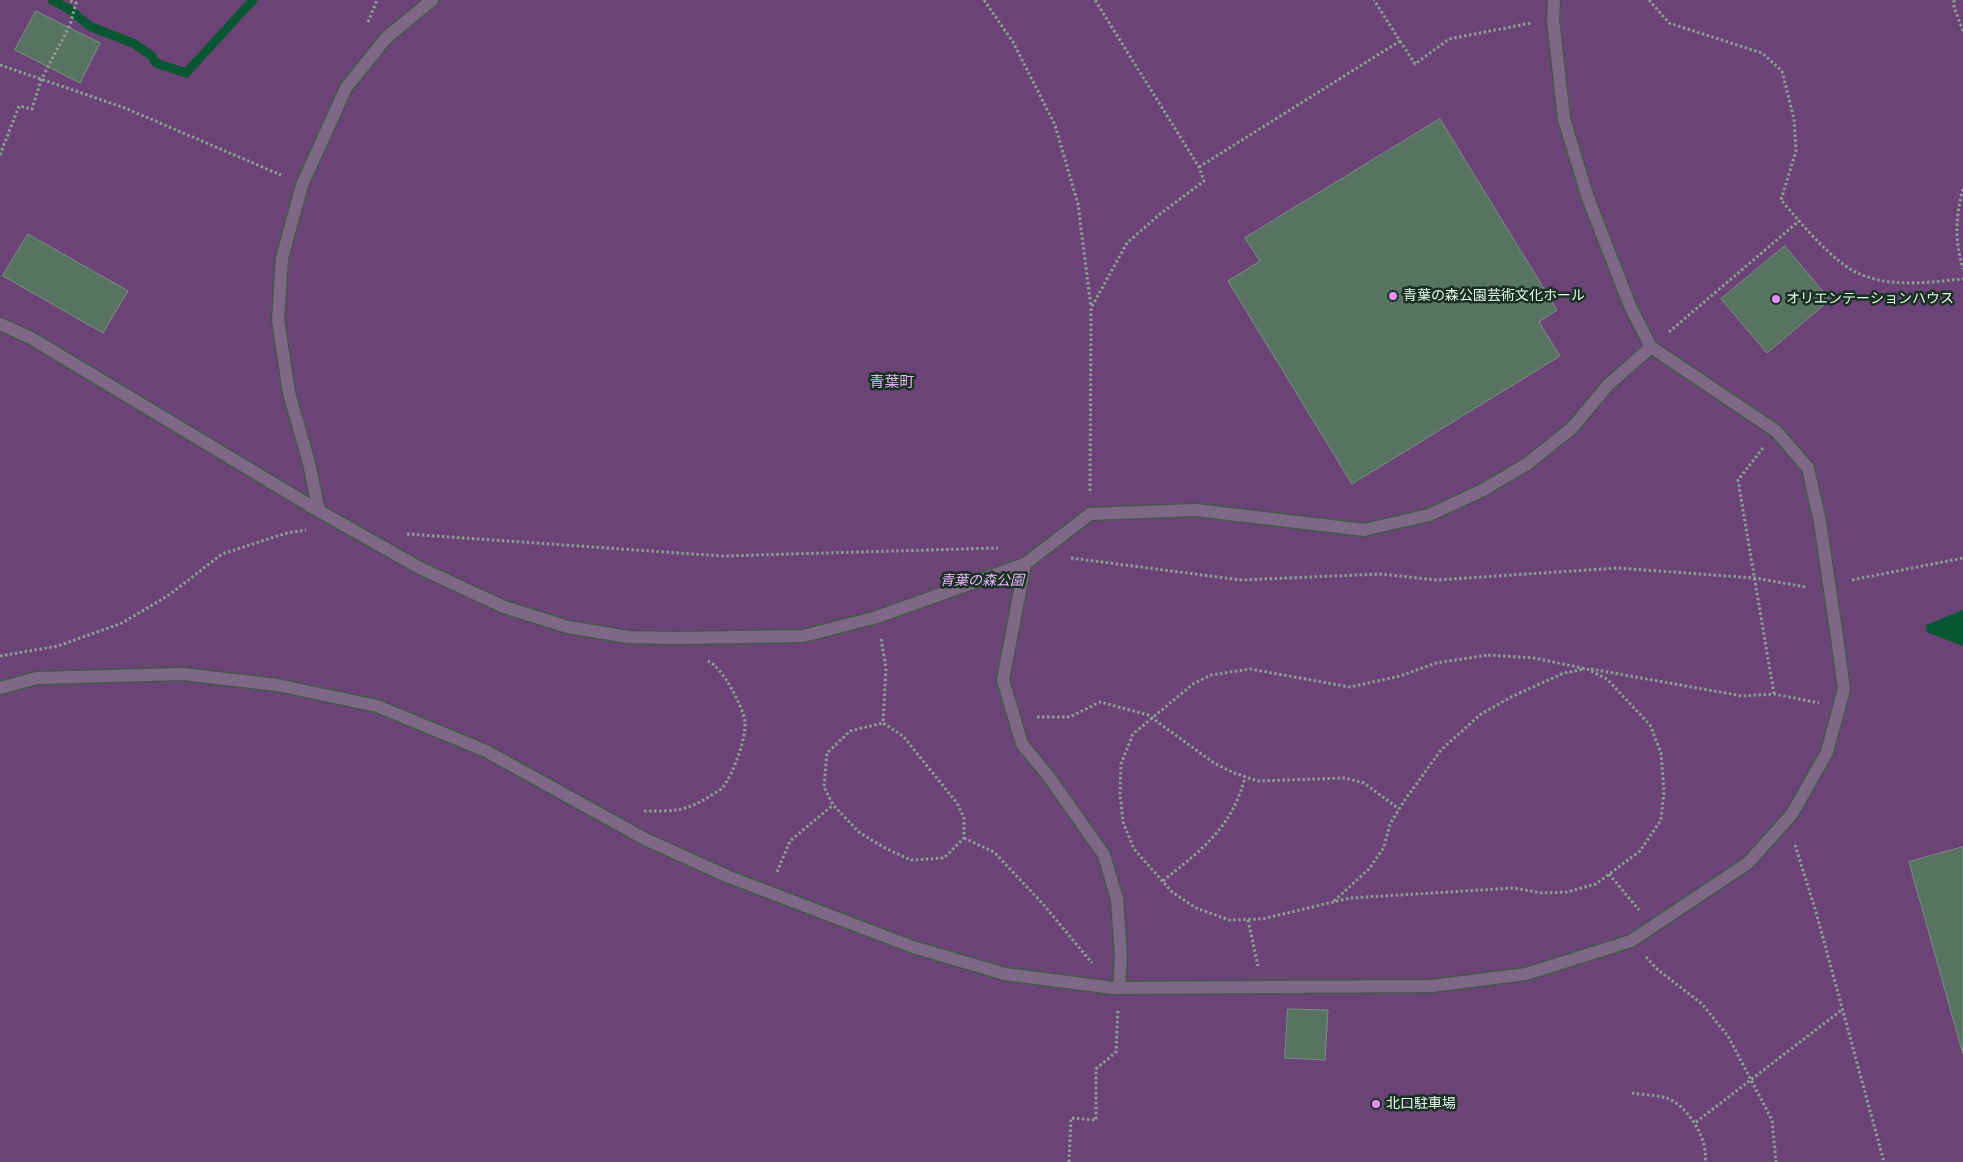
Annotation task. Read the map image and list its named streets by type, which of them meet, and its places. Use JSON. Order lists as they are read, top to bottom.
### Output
{
  "districts": ["青葉町"],
  "parks": ["青葉の森公園"],
  "places": ["青葉の森公園芸術文化ホール", "オリエンテーションハウス", "北口駐車場"]
}
